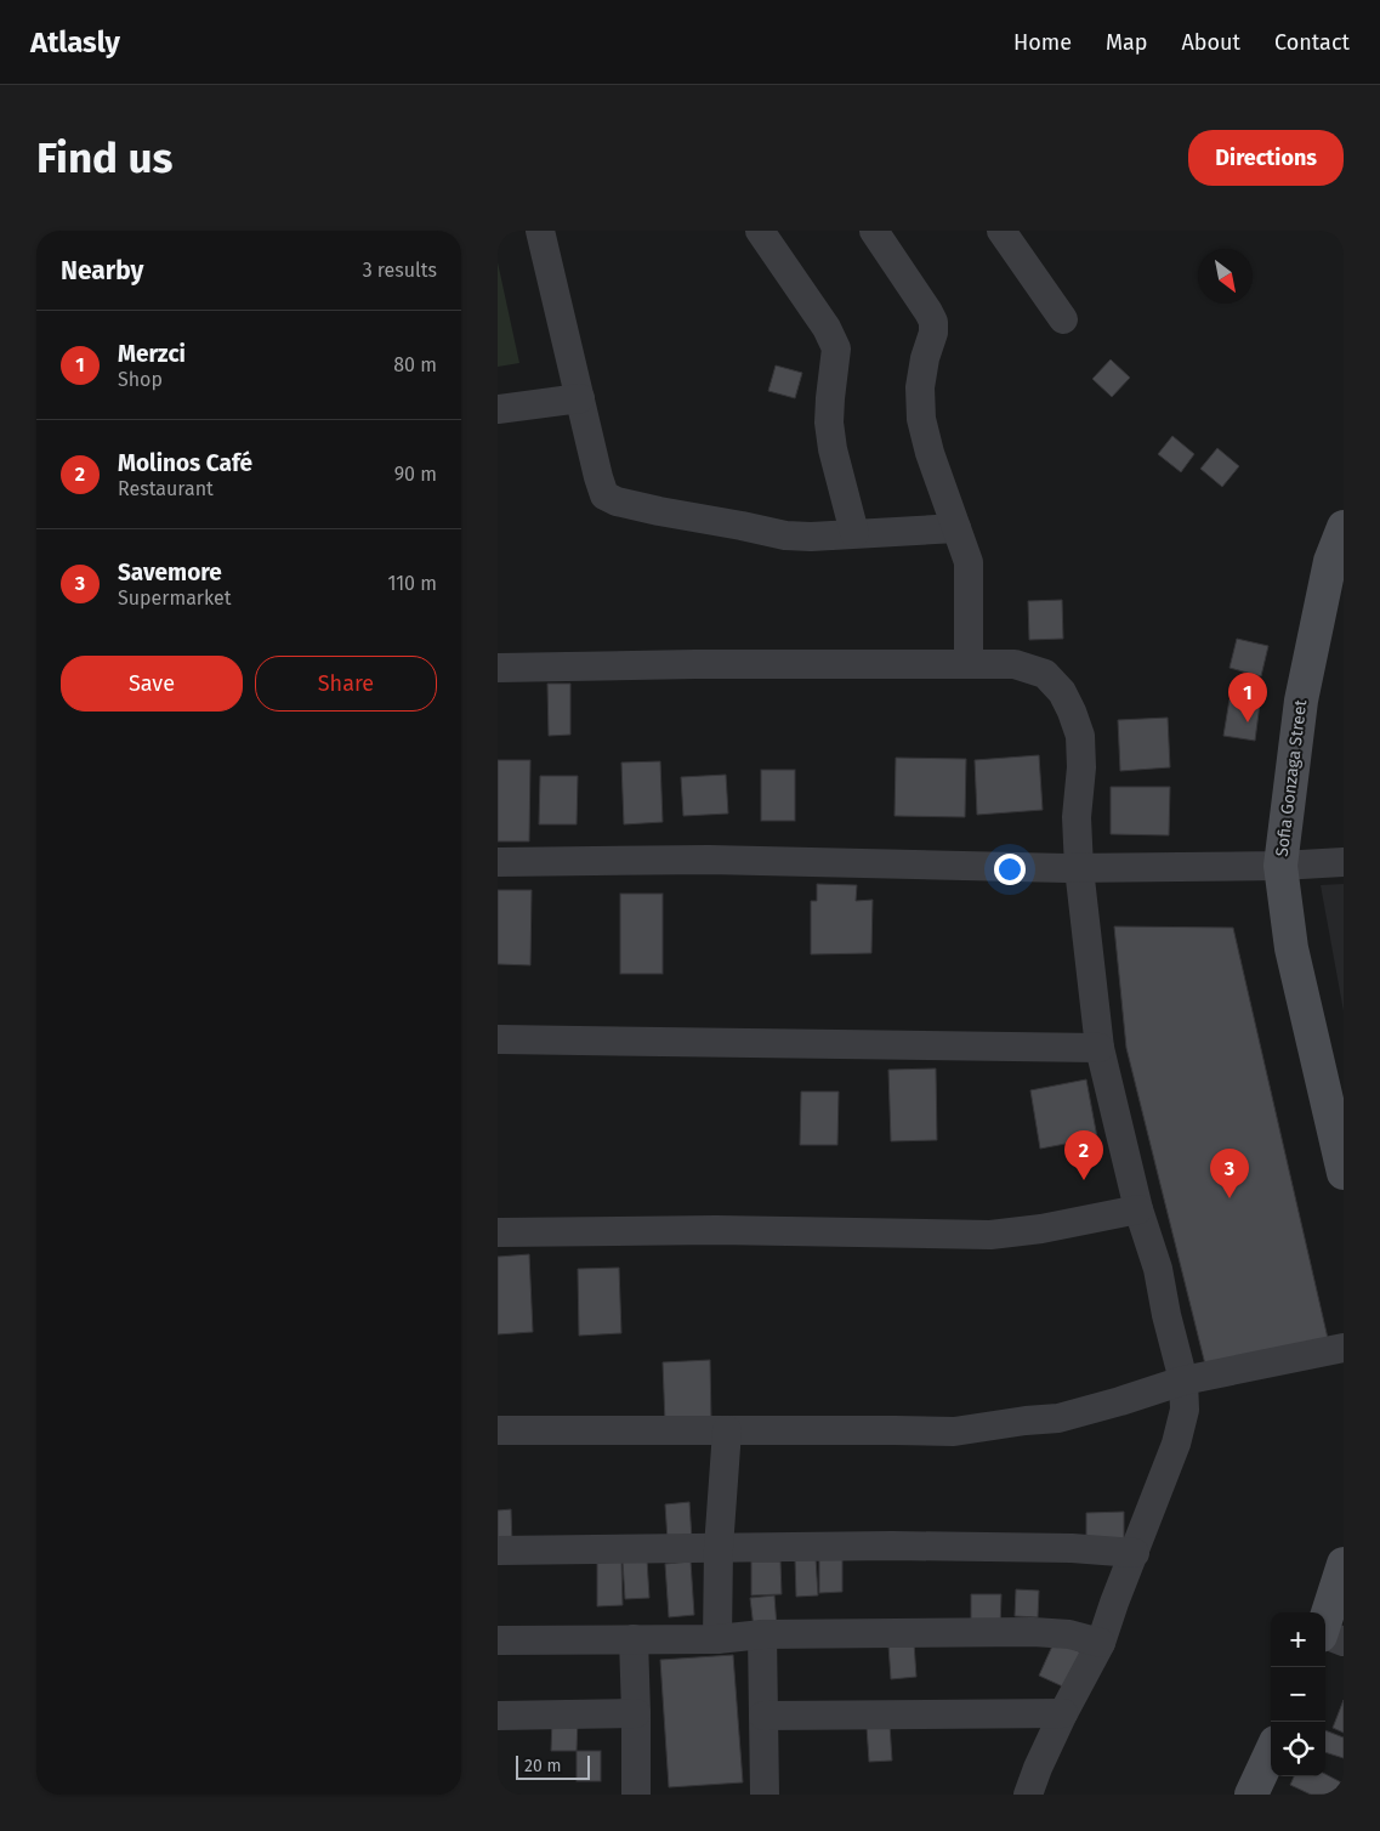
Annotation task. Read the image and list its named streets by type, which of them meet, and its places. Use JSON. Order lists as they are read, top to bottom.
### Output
{
  "streets": {
    "street": ["Sofia Gonzaga Street"]
  },
  "scale_bar": "20 m",
  "north": "bottom right",
  "page": {
    "header": "Atlasly",
    "nav": [
      "Home",
      "Map",
      "About",
      "Contact"
    ],
    "buttons": [
      "Directions",
      ["Save", "Share"]
    ],
    "title": "Find us",
    "heading": ["Nearby", "3 results"],
    "list": [
      {
        "mark": "1",
        "name": "Merzci",
        "note": "Shop",
        "value": "80 m"
      },
      {
        "mark": "2",
        "name": "Molinos Café",
        "note": "Restaurant",
        "value": "90 m"
      },
      {
        "mark": "3",
        "name": "Savemore",
        "note": "Supermarket",
        "value": "110 m"
      }
    ],
    "pins": ["1", "2", "3"],
    "map_buttons": ["+", "−"],
    "scale": "20 m"
  }
}
